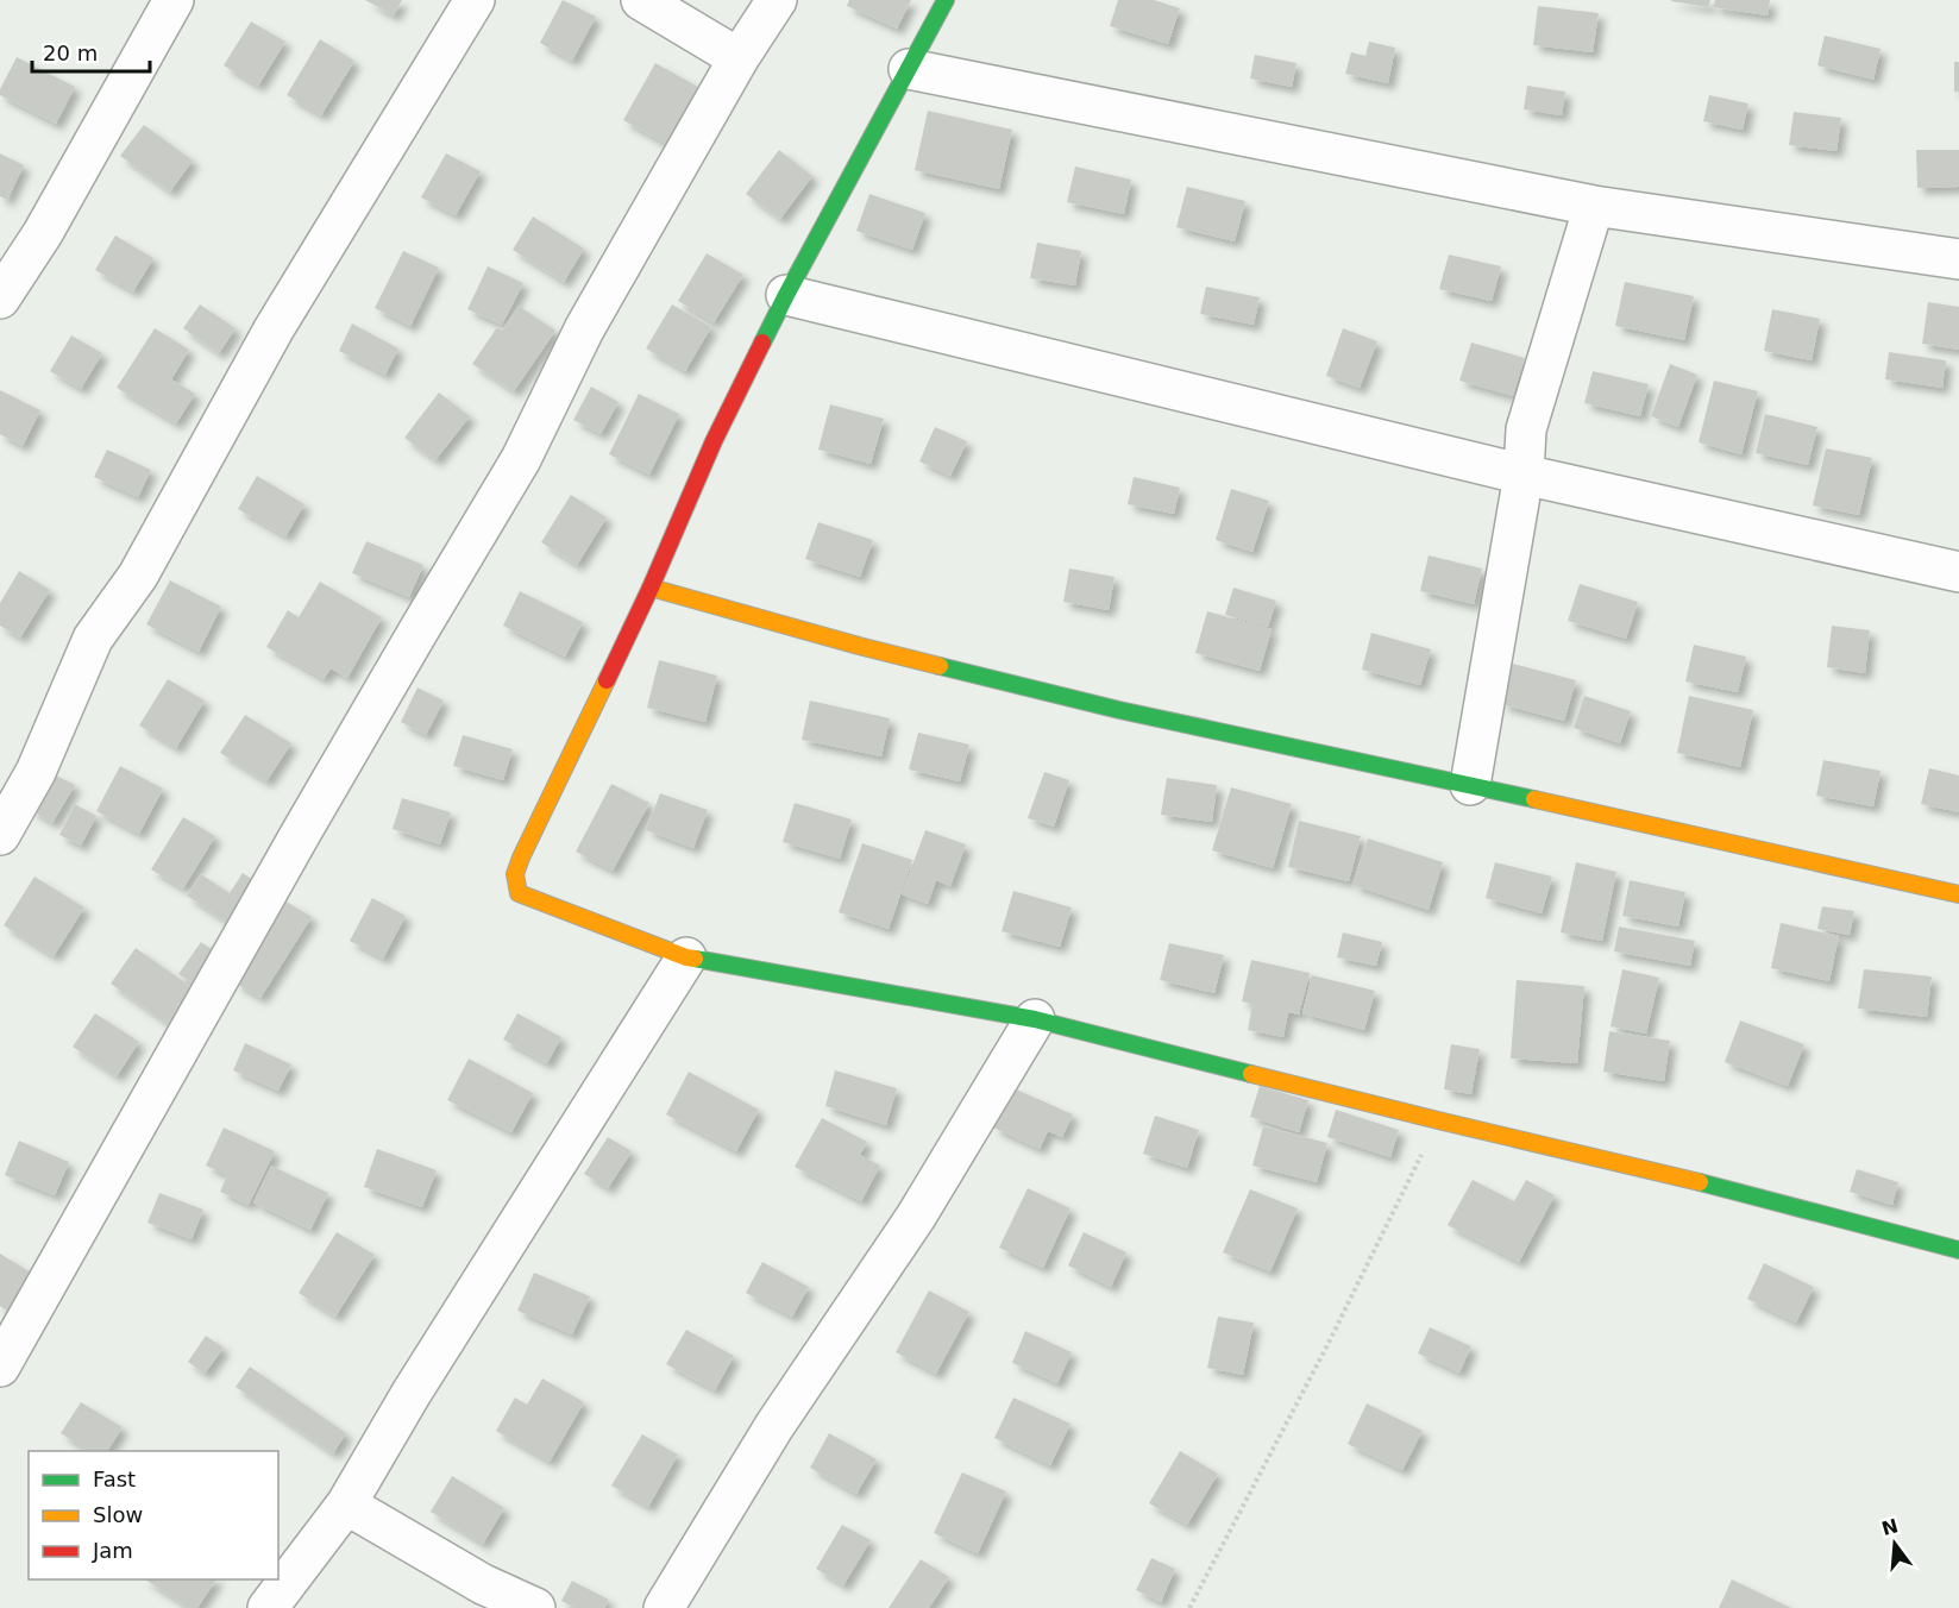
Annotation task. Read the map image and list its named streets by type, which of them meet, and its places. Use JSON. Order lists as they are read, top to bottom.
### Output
{
  "legend": ["Fast", "Slow", "Jam"],
  "scale_bar": "20 m",
  "north": "top"
}
